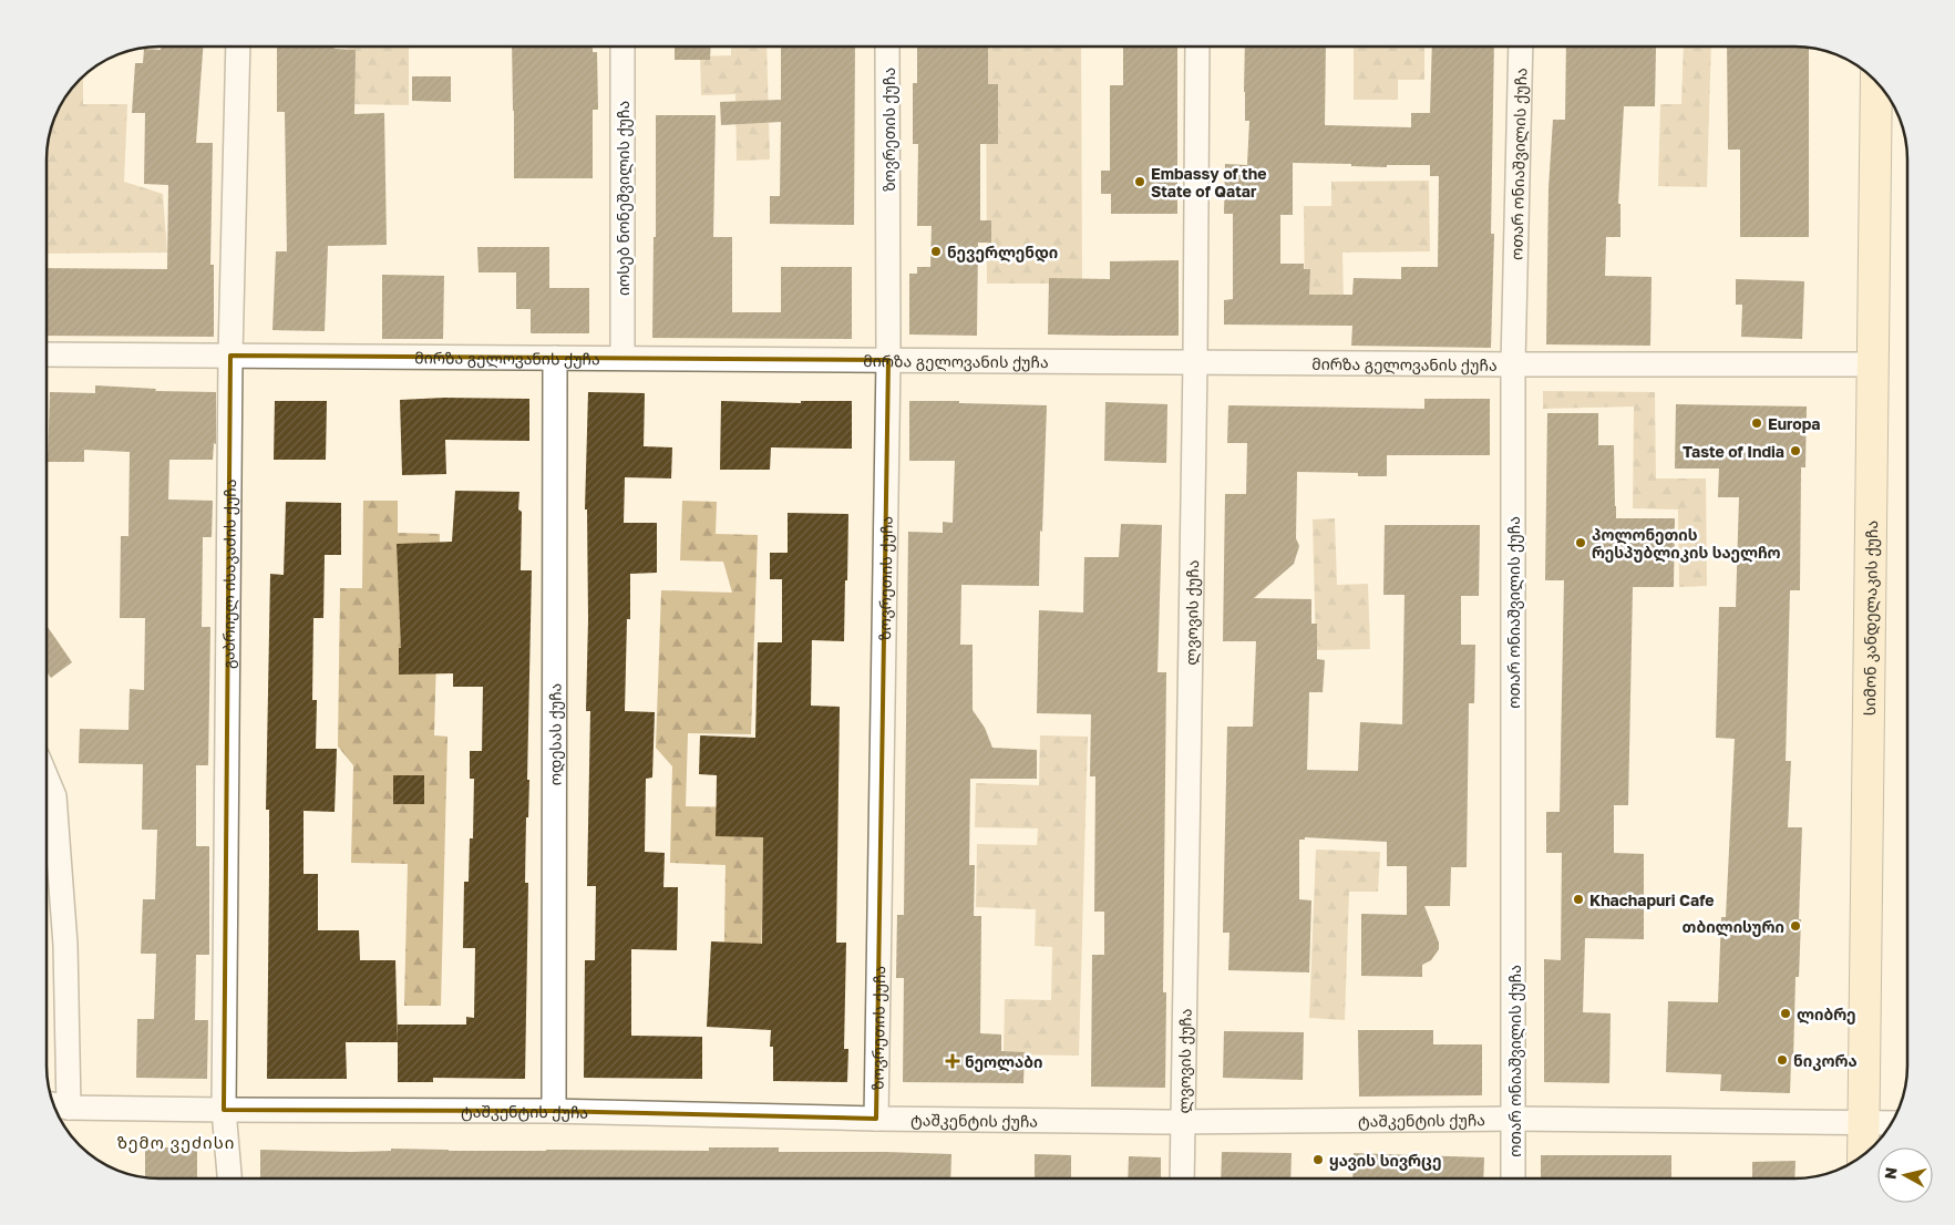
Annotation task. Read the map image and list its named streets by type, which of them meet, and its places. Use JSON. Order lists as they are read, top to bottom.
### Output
{
  "streets": {
    "main road": ["სიმონ კანდელაკის ქუჩა"],
    "street": [
      "ზოვრეთის ქუჩა",
      "ოთარ ონიაშვილის ქუჩა",
      "იოსებ ნონეშვილის ქუჩა",
      "მირზა გელოვანის ქუჩა",
      "გაბრიელ ისაკაძის ქუჩა",
      "ლვოვის ქუჩა",
      "ოდესას ქუჩა",
      "ტაშკენტის ქუჩა"
    ]
  },
  "crossings": [
    ["ზოვრეთის ქუჩა", "მირზა გელოვანის ქუჩა"],
    ["ზოვრეთის ქუჩა", "ტაშკენტის ქუჩა"],
    ["ოთარ ონიაშვილის ქუჩა", "მირზა გელოვანის ქუჩა"],
    ["ოთარ ონიაშვილის ქუჩა", "ტაშკენტის ქუჩა"],
    ["იოსებ ნონეშვილის ქუჩა", "მირზა გელოვანის ქუჩა"],
    ["მირზა გელოვანის ქუჩა", "გაბრიელ ისაკაძის ქუჩა"],
    ["მირზა გელოვანის ქუჩა", "ლვოვის ქუჩა"],
    ["მირზა გელოვანის ქუჩა", "სიმონ კანდელაკის ქუჩა"],
    ["მირზა გელოვანის ქუჩა", "ოდესას ქუჩა"],
    ["გაბრიელ ისაკაძის ქუჩა", "ტაშკენტის ქუჩა"],
    ["ლვოვის ქუჩა", "ტაშკენტის ქუჩა"],
    ["სიმონ კანდელაკის ქუჩა", "ტაშკენტის ქუჩა"],
    ["ოდესას ქუჩა", "ტაშკენტის ქუჩა"]
  ],
  "districts": ["ზემო ვეძისი"],
  "places": {
    "other": [
      "Embassy of the State of Qatar",
      "ნევერლენდი",
      "Europa",
      "Taste of India",
      "პოლონეთის რესპუბლიკის საელჩო",
      "Khachapuri Cafe",
      "თბილისური",
      "ლიბრე",
      "ნიკორა",
      "ყავის სივრცე"
    ],
    "health": ["ნეოლაბი"]
  },
  "north": "left"
}
